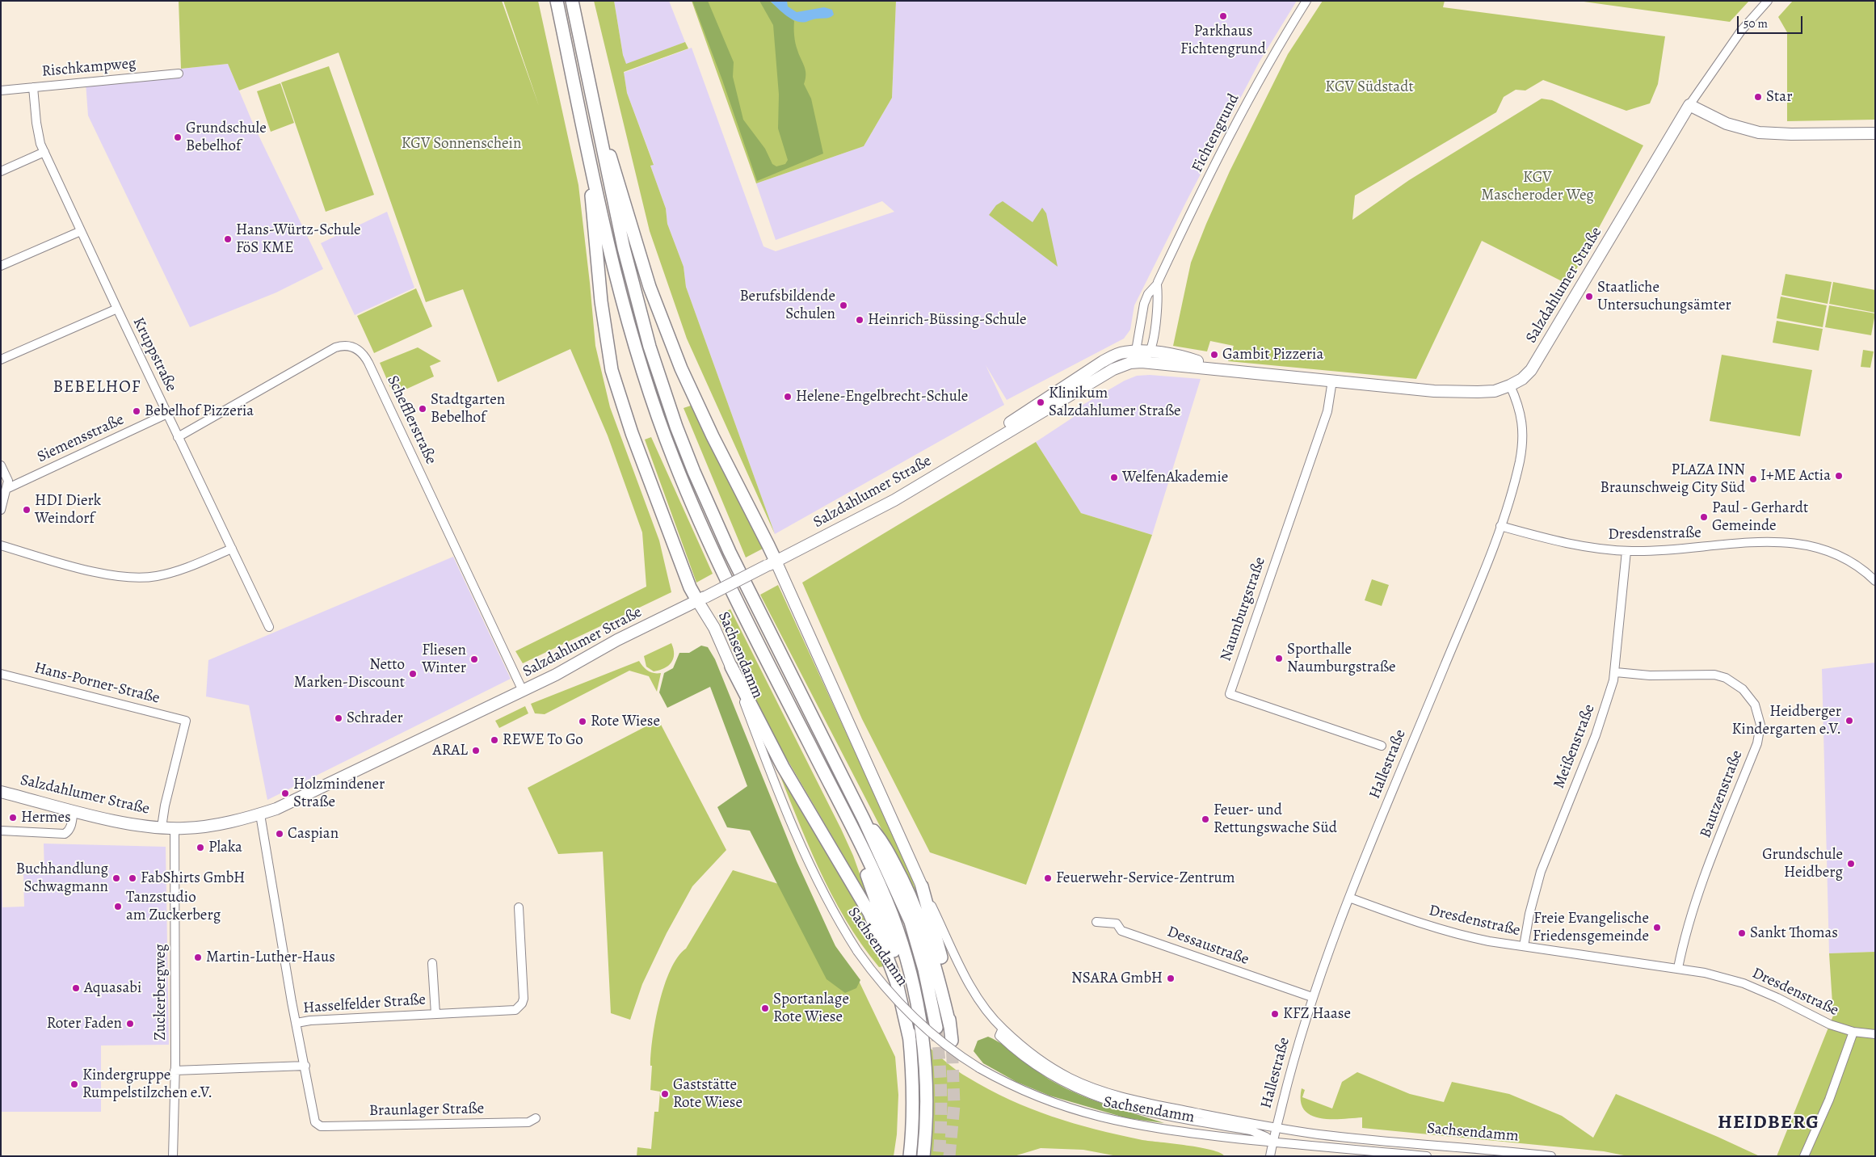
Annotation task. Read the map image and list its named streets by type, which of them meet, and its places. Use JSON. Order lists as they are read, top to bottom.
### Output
{
  "streets": {
    "main road": ["Salzdahlumer Straße", "Sachsendamm"],
    "street": [
      "Rischkampweg",
      "Fichtengrund",
      "Kruppstraße",
      "Schefflerstraße",
      "Siemensstraße",
      "Dresdenstraße",
      "Naumburgstraße",
      "Hans-Porner-Straße",
      "Meißenstraße",
      "Hallestraße",
      "Bautzenstraße",
      "Dessaustraße",
      "Zuckerbergweg",
      "Hasselfelder Straße",
      "Braunlager Straße"
    ]
  },
  "crossings": [
    ["Rischkampweg", "Kruppstraße"],
    ["Salzdahlumer Straße", "Schefflerstraße"],
    ["Salzdahlumer Straße", "Naumburgstraße"],
    ["Salzdahlumer Straße", "Sachsendamm"],
    ["Salzdahlumer Straße", "Hans-Porner-Straße"],
    ["Salzdahlumer Straße", "Hallestraße"],
    ["Salzdahlumer Straße", "Zuckerbergweg"],
    ["Kruppstraße", "Schefflerstraße"],
    ["Kruppstraße", "Siemensstraße"],
    ["Dresdenstraße", "Meißenstraße"],
    ["Dresdenstraße", "Hallestraße"],
    ["Dresdenstraße", "Bautzenstraße"],
    ["Sachsendamm", "Hallestraße"],
    ["Meißenstraße", "Bautzenstraße"],
    ["Hallestraße", "Dessaustraße"]
  ],
  "districts": ["BEBELHOF", "HEIDBERG"],
  "parks": ["KGV Südstadt", "KGV Sonnenschein", "KGV Mascheroder Weg"],
  "places": [
    "Parkhaus Fichtengrund",
    "Star",
    "Grundschule Bebelhof",
    "Hans-Würtz-Schule FöS KME",
    "Staatliche Untersuchungsämter",
    "Berufsbildende Schulen",
    "Heinrich-Büssing-Schule",
    "Gambit Pizzeria",
    "Helene-Engelbrecht-Schule",
    "Klinikum Salzdahlumer Straße",
    "Stadtgarten Bebelhof",
    "Bebelhof Pizzeria",
    "I+ME Actia",
    "WelfenAkademie",
    "PLAZA INN Braunschweig City Süd",
    "HDI Dierk Weindorf",
    "Paul - Gerhardt Gemeinde",
    "Sporthalle Naumburgstraße",
    "Fliesen Winter",
    "Netto Marken-Discount",
    "Schrader",
    "Heidberger Kindergarten e.V.",
    "Rote Wiese",
    "REWE To Go",
    "ARAL",
    "Holzmindener Straße",
    "Hermes",
    "Feuer- und Rettungswache Süd",
    "Caspian",
    "Plaka",
    "Grundschule Heidberg",
    "Buchhandlung Schwagmann",
    "FabShirts GmbH",
    "Feuerwehr-Service-Zentrum",
    "Tanzstudio am Zuckerberg",
    "Freie Evangelische Friedensgemeinde",
    "Sankt Thomas",
    "Martin-Luther-Haus",
    "NSARA GmbH",
    "Aquasabi",
    "Sportanlage Rote Wiese",
    "KFZ Haase",
    "Roter Faden",
    "Kindergruppe Rumpelstilzchen e.V.",
    "Gaststätte Rote Wiese"
  ],
  "scale_bar": "50 m"
}
